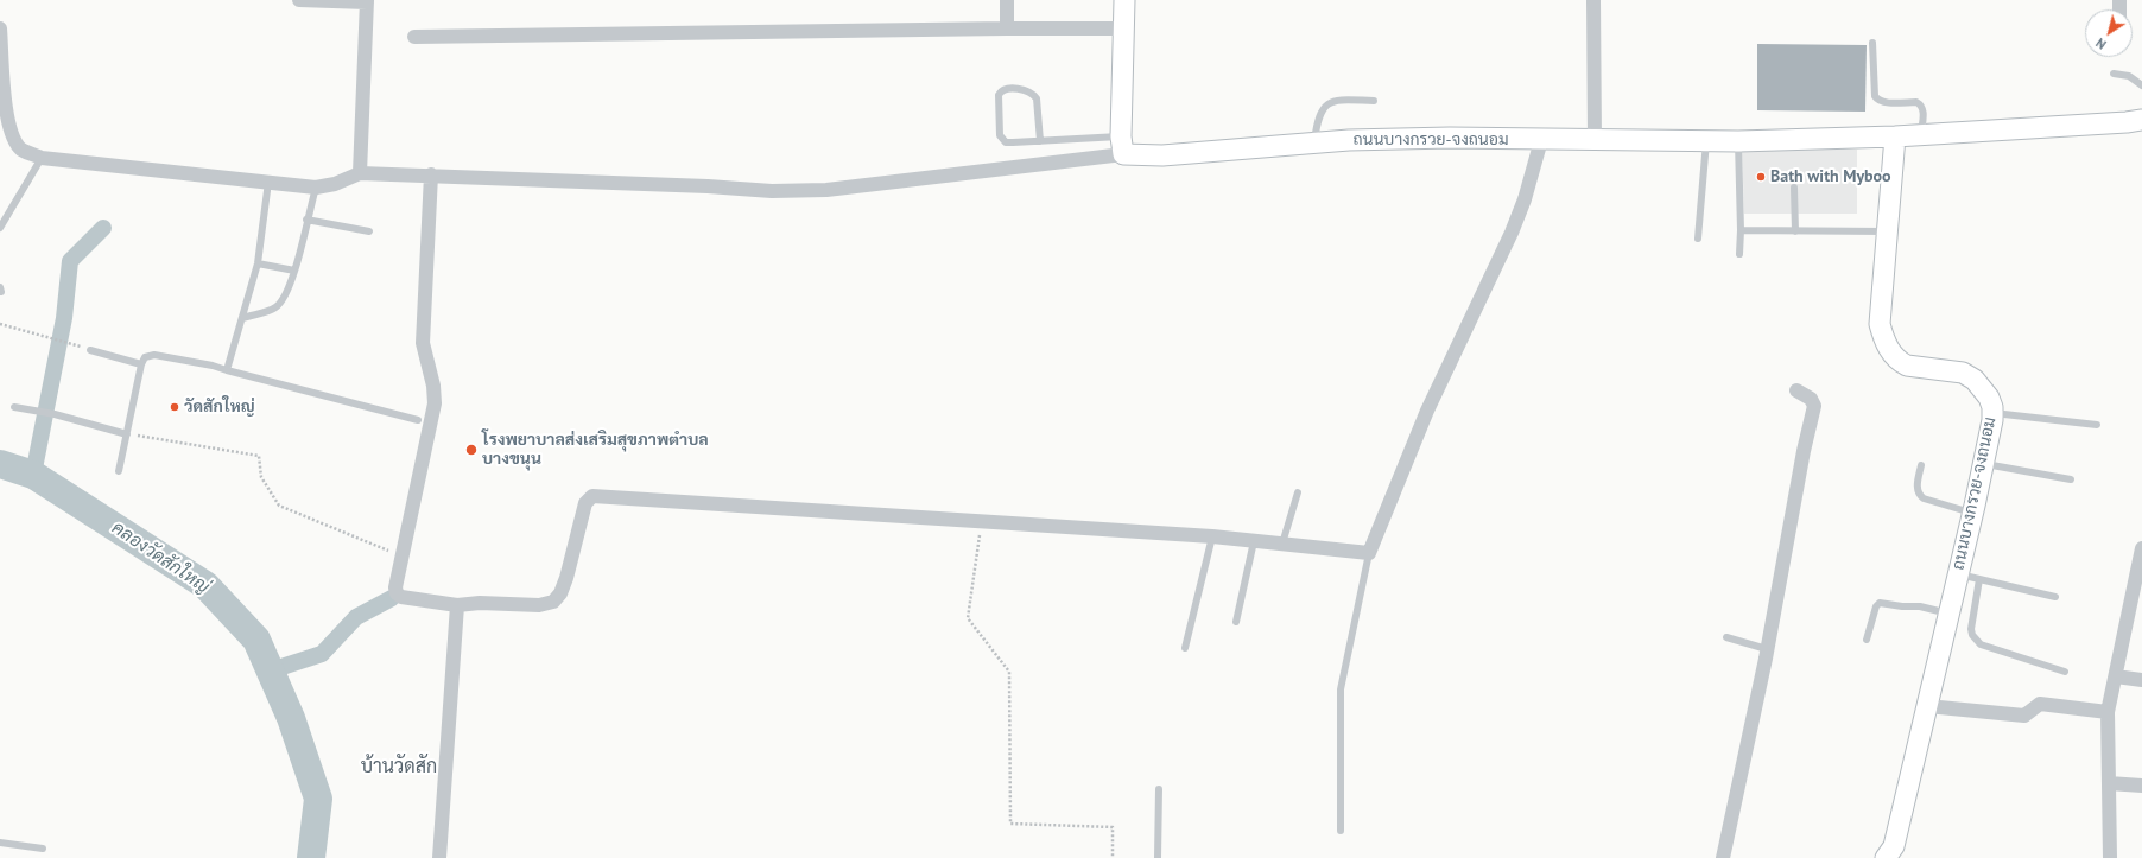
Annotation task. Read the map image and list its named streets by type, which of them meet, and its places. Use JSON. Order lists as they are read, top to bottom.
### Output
{
  "streets": {
    "street": ["ถนนบางกรวย-จงถนอม"]
  },
  "districts": ["บ้านวัดสัก"],
  "water": ["คลองวัดสักใหญ่"],
  "places": ["Bath with Myboo", "วัดสักใหญ่", "โรงพยาบาลส่งเสริมสุขภาพตำบล บางขนุน"],
  "north": "bottom left"
}
